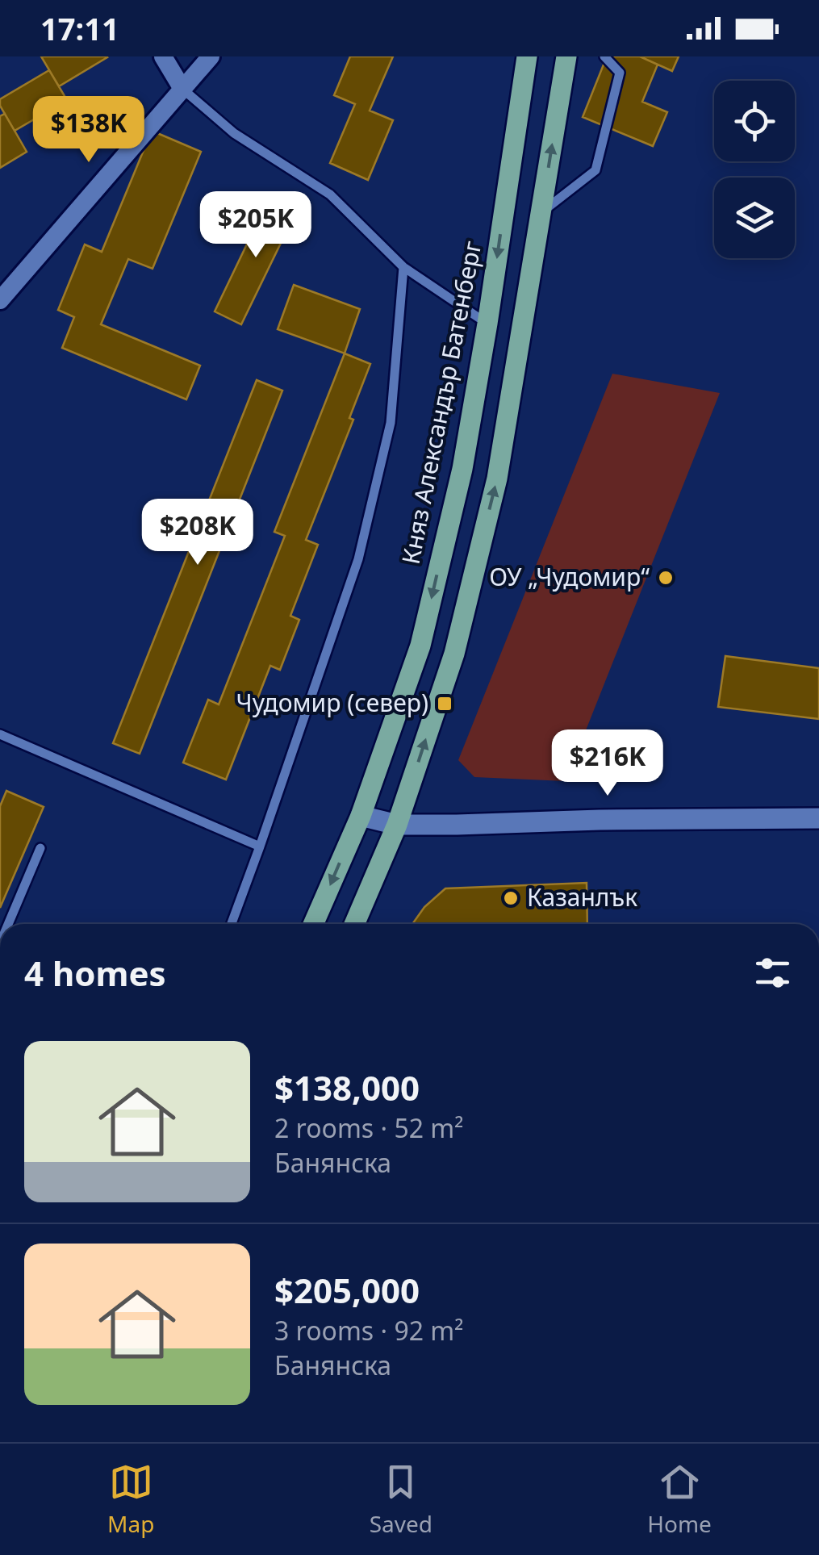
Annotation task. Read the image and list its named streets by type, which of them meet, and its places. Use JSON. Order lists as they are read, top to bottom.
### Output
{
  "streets": {
    "main road": ["Княз Александър Батенберг"]
  },
  "places": {
    "other": ["ОУ „Чудомир“", "Казанлък"],
    "transit": ["Чудомир (север)"]
  },
  "page": {
    "status": "17:11",
    "price": [
      "$138K",
      "$205K",
      "$208K",
      "$216K"
    ],
    "heading": "4 homes",
    "list": [
      {
        "name": "$138,000",
        "note": "2 rooms · 52 m² · Банянска"
      },
      {
        "name": "$205,000",
        "note": "3 rooms · 92 m² · Банянска"
      }
    ],
    "tabs": ["Map", "Saved", "Home"]
  }
}
